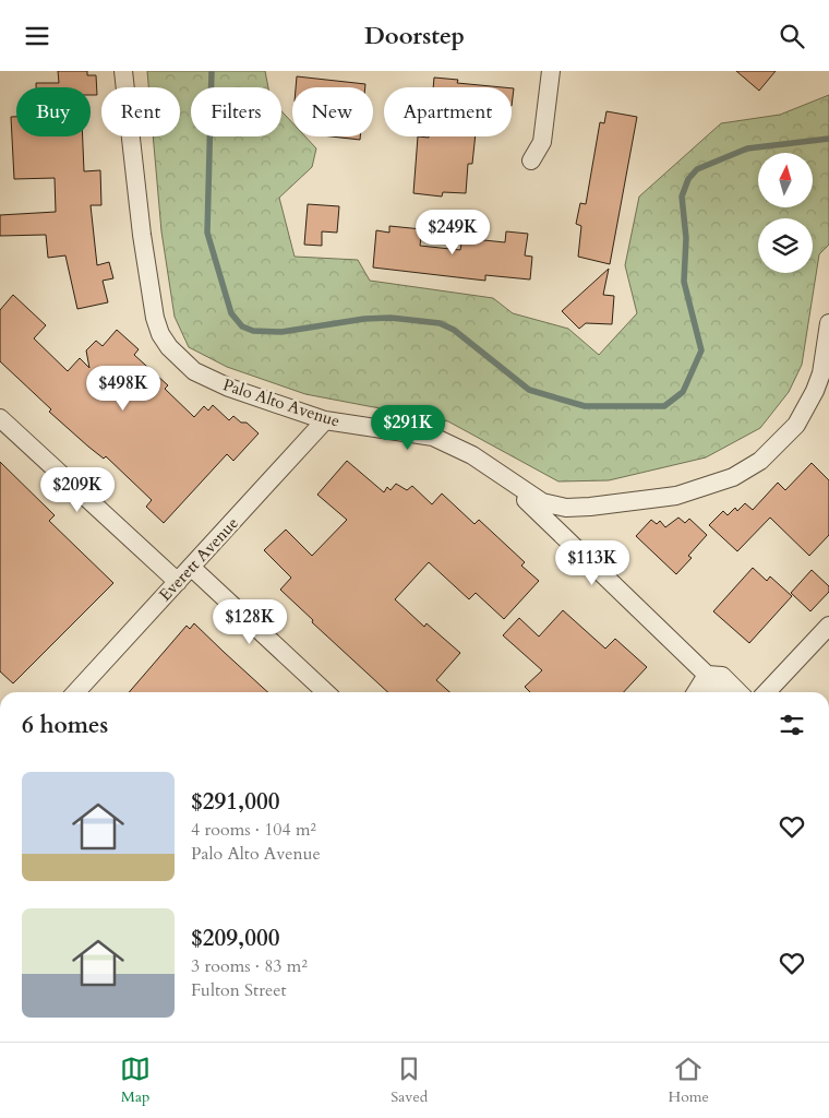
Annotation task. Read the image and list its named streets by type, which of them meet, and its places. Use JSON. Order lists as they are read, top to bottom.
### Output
{
  "streets": {
    "street": ["Palo Alto Avenue", "Everett Avenue"]
  },
  "crossings": [
    ["Palo Alto Avenue", "Everett Avenue"]
  ],
  "north": "top",
  "page": {
    "header": "Doorstep",
    "chip": [
      "Buy",
      "Rent",
      "Filters",
      "New",
      "Apartment"
    ],
    "price": [
      "$249K",
      "$498K",
      "$291K",
      "$209K",
      "$113K",
      "$128K"
    ],
    "heading": "6 homes",
    "list": [
      {
        "name": "$291,000",
        "note": "4 rooms · 104 m² · Palo Alto Avenue"
      },
      {
        "name": "$209,000",
        "note": "3 rooms · 83 m² · Fulton Street"
      }
    ],
    "tabs": ["Map", "Saved", "Home"]
  }
}
